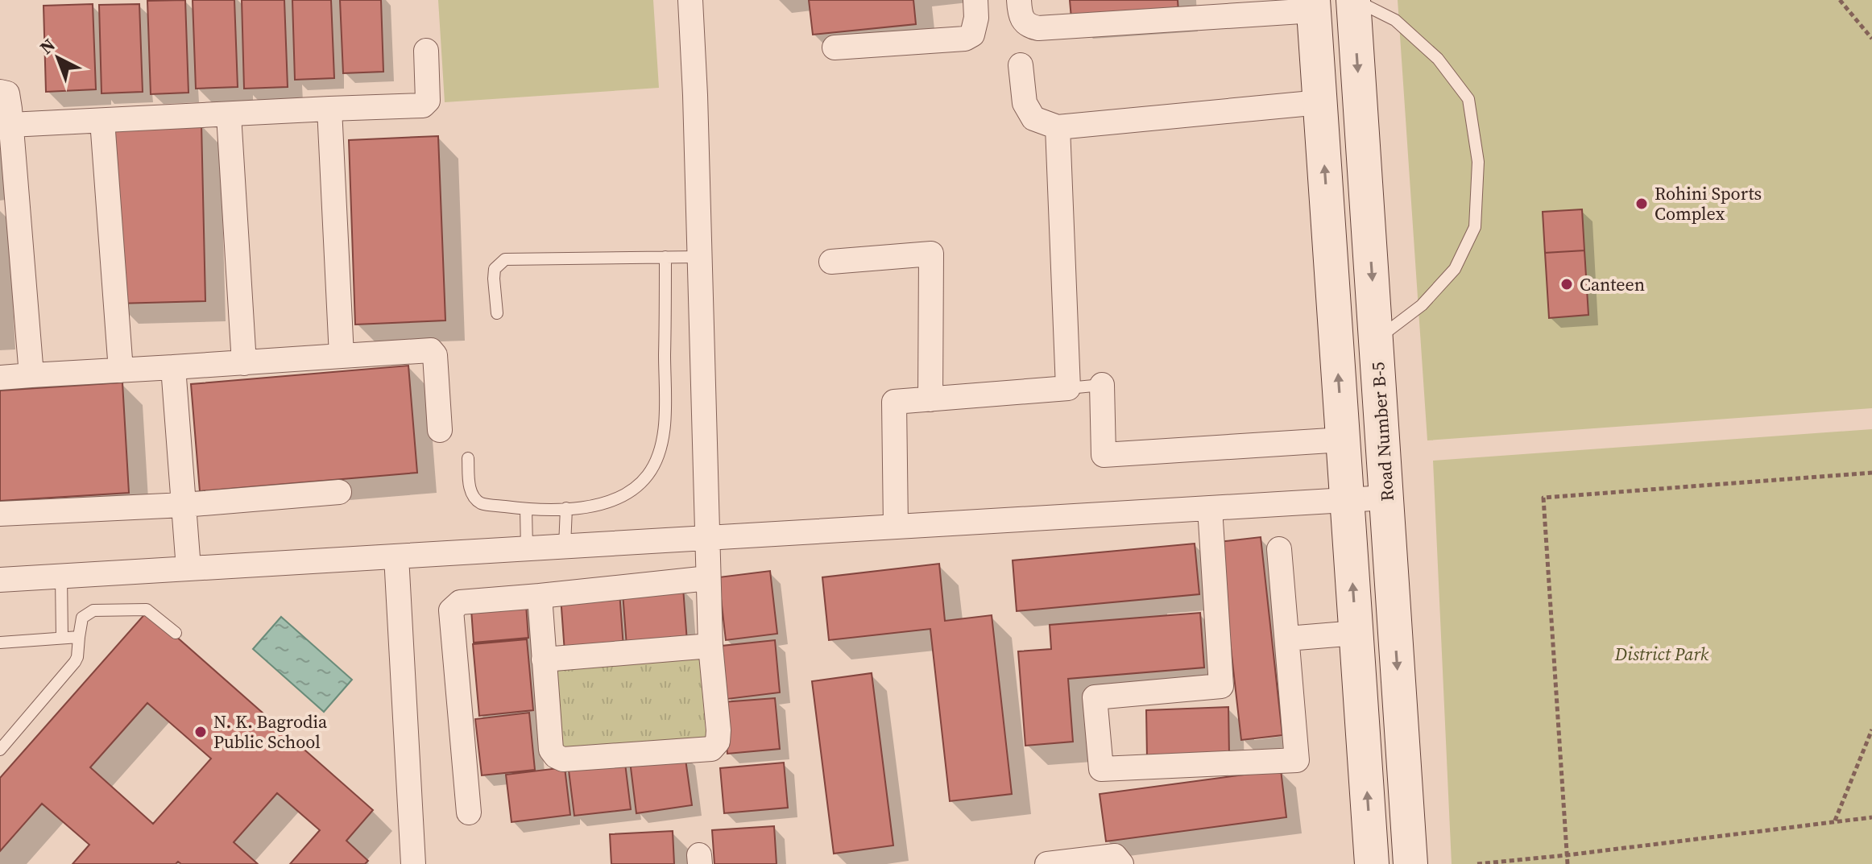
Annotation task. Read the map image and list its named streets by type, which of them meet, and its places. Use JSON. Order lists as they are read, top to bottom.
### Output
{
  "streets": {
    "street": ["Road Number B-5"]
  },
  "parks": ["District Park"],
  "places": ["Rohini Sports Complex", "Canteen", "N. K. Bagrodia Public School"],
  "north": "top left"
}
